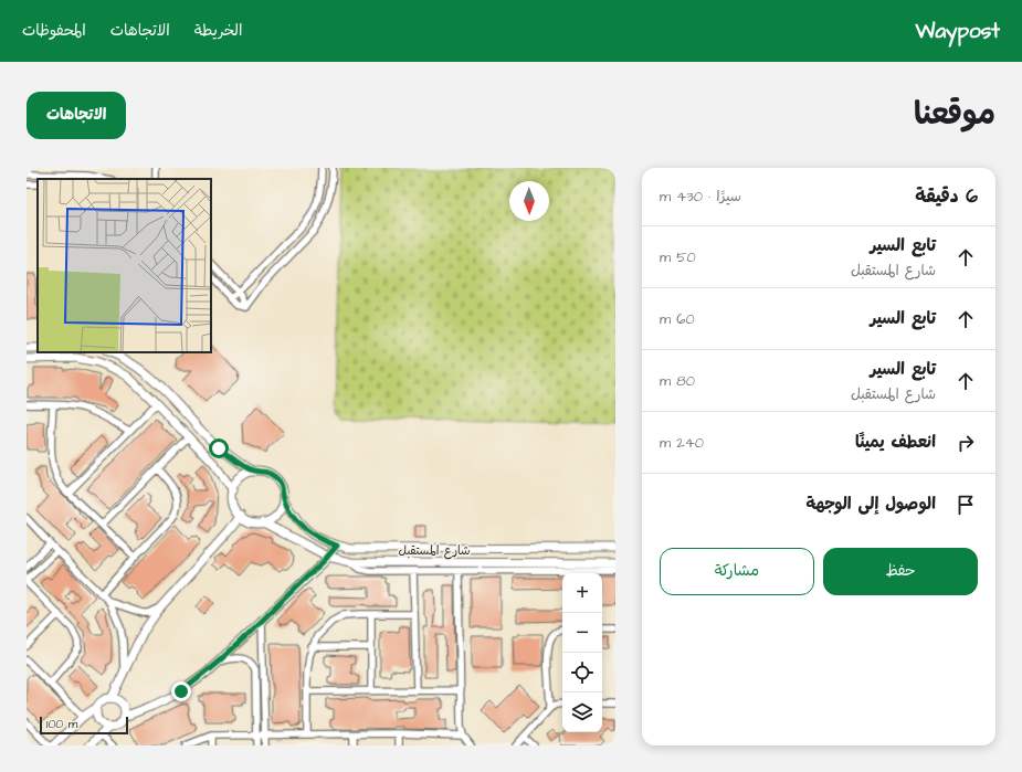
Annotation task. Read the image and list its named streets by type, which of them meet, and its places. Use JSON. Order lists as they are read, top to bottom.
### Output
{
  "streets": {
    "street": ["شارع المستقبل"]
  },
  "scale_bar": "100 m",
  "north": "bottom",
  "page": {
    "header": "Waypost",
    "nav": ["الخريطة", "الاتجاهات", "المحفوظات"],
    "title": "موقعنا",
    "buttons": [
      "الاتجاهات",
      ["حفظ", "مشاركة"]
    ],
    "heading": ["6 دقيقة", "سيرًا · 430 m"],
    "list": [
      ["تابع السير", "شارع المستقبل", "50 m"],
      ["تابع السير", "60 m"],
      ["تابع السير", "شارع المستقبل", "80 m"],
      ["انعطف يمينًا", "240 m"],
      "الوصول إلى الوجهة"
    ],
    "map_buttons": ["+", "−"],
    "scale": "100 m"
  }
}
